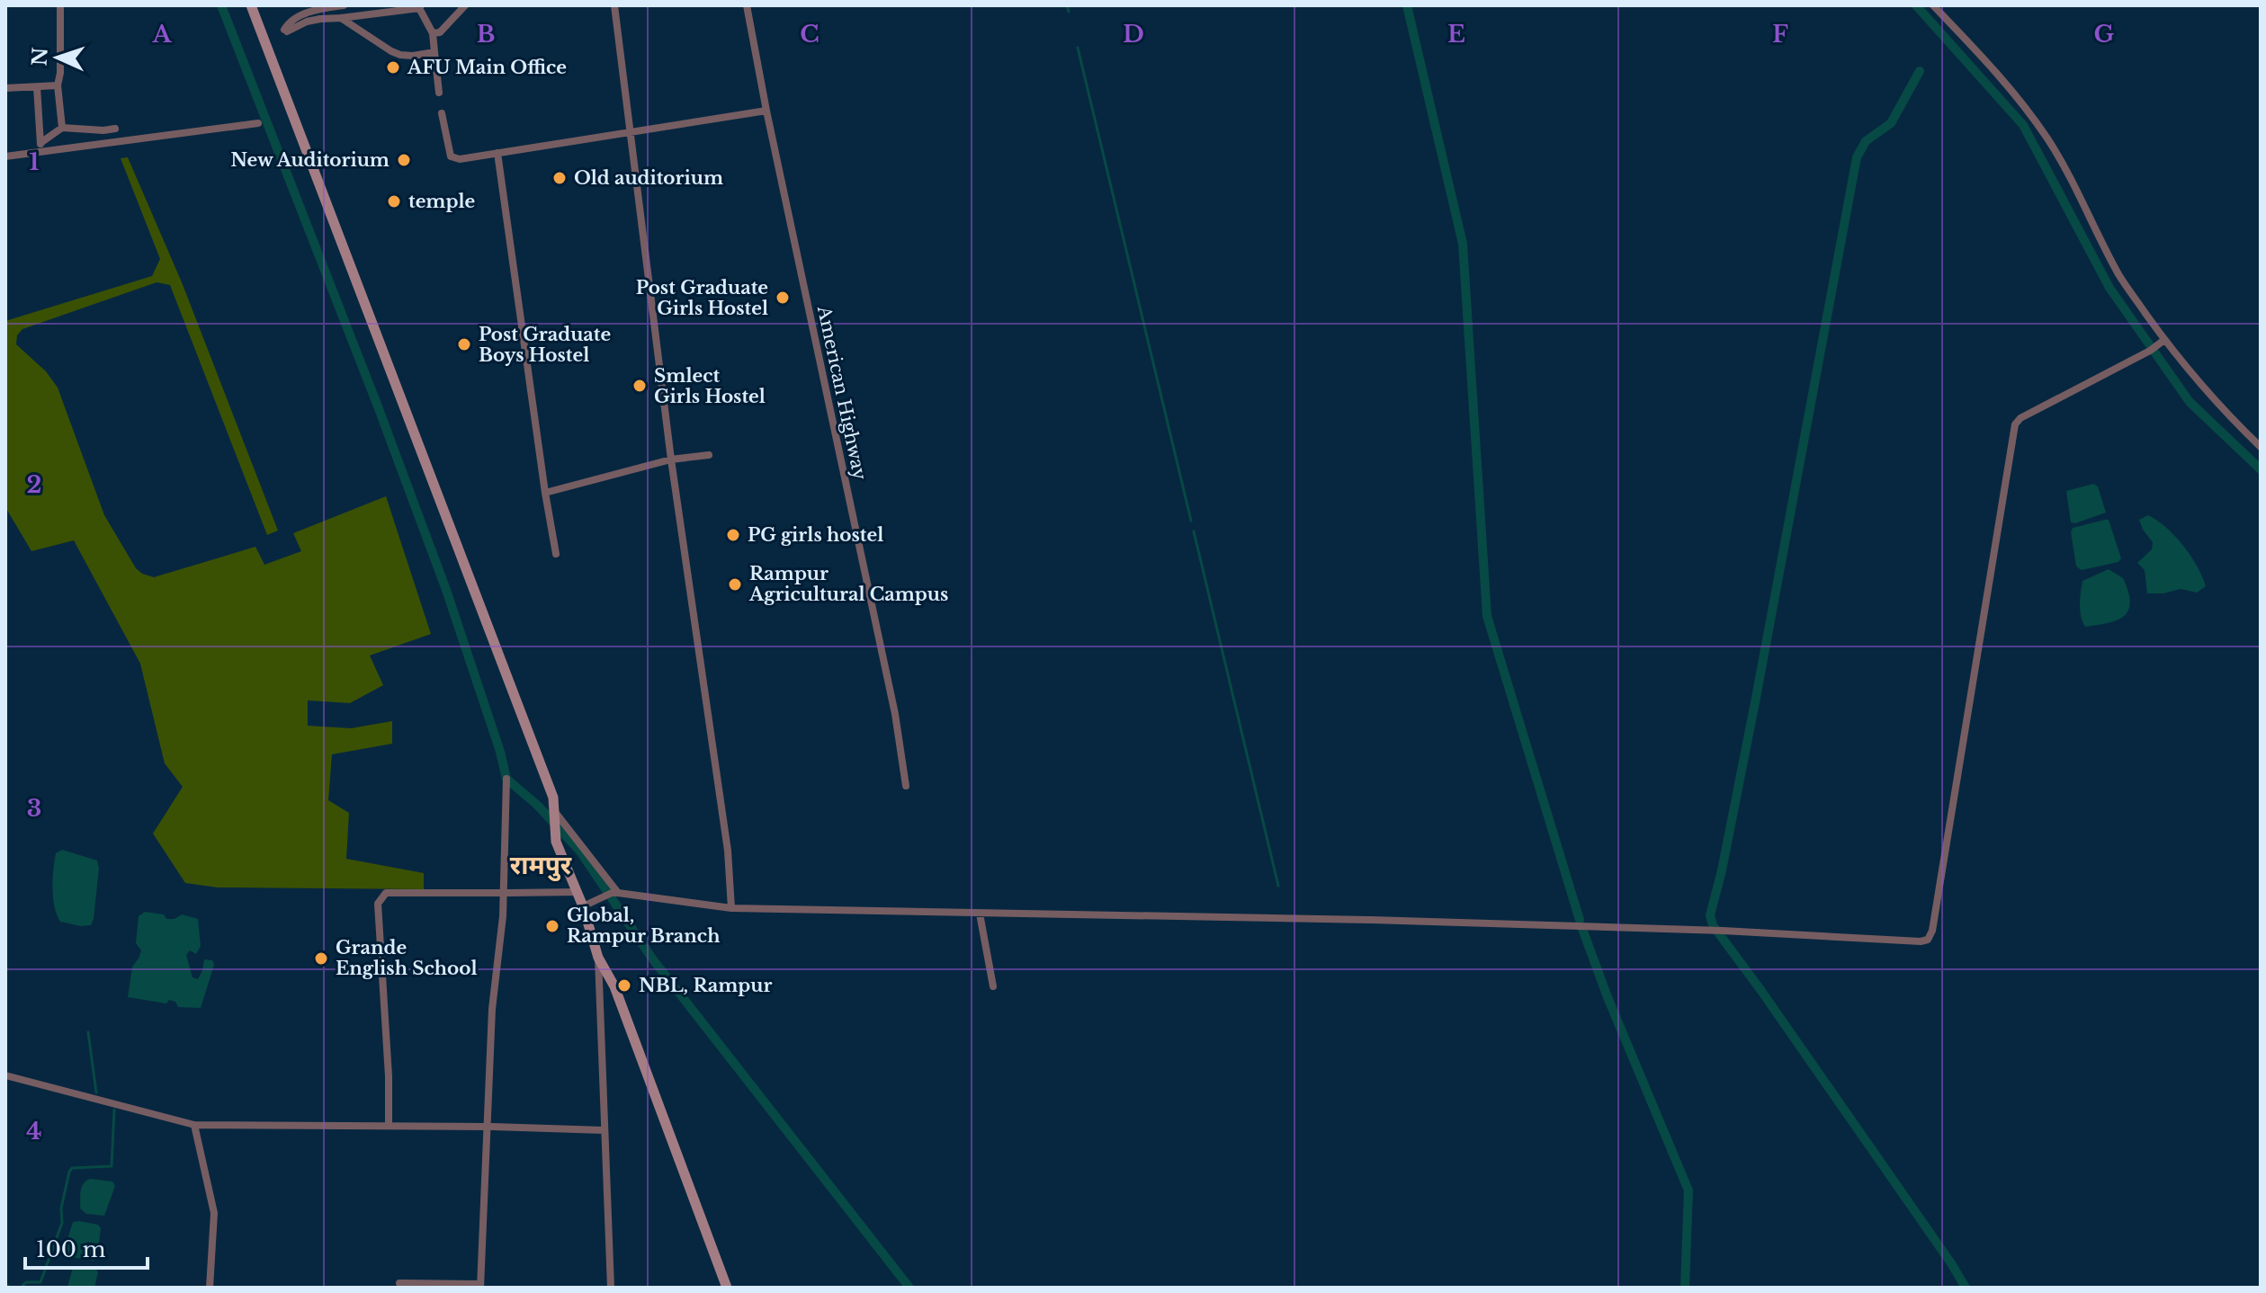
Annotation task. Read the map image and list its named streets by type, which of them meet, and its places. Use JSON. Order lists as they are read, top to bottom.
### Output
{
  "streets": {
    "street": ["American Highway"]
  },
  "districts": ["रामपुर"],
  "places": [
    "AFU Main Office",
    "New Auditorium",
    "Old auditorium",
    "temple",
    "Post Graduate Girls Hostel",
    "Post Graduate Boys Hostel",
    "Smlect Girls Hostel",
    "PG girls hostel",
    "Rampur Agricultural Campus",
    "Global, Rampur Branch",
    "Grande English School",
    "NBL, Rampur"
  ],
  "scale_bar": "100 m",
  "north": "left",
  "grid": {
    "columns": [
      "A",
      "B",
      "C",
      "D",
      "E",
      "F",
      "G"
    ],
    "rows": [
      "1",
      "2",
      "3",
      "4"
    ]
  }
}
